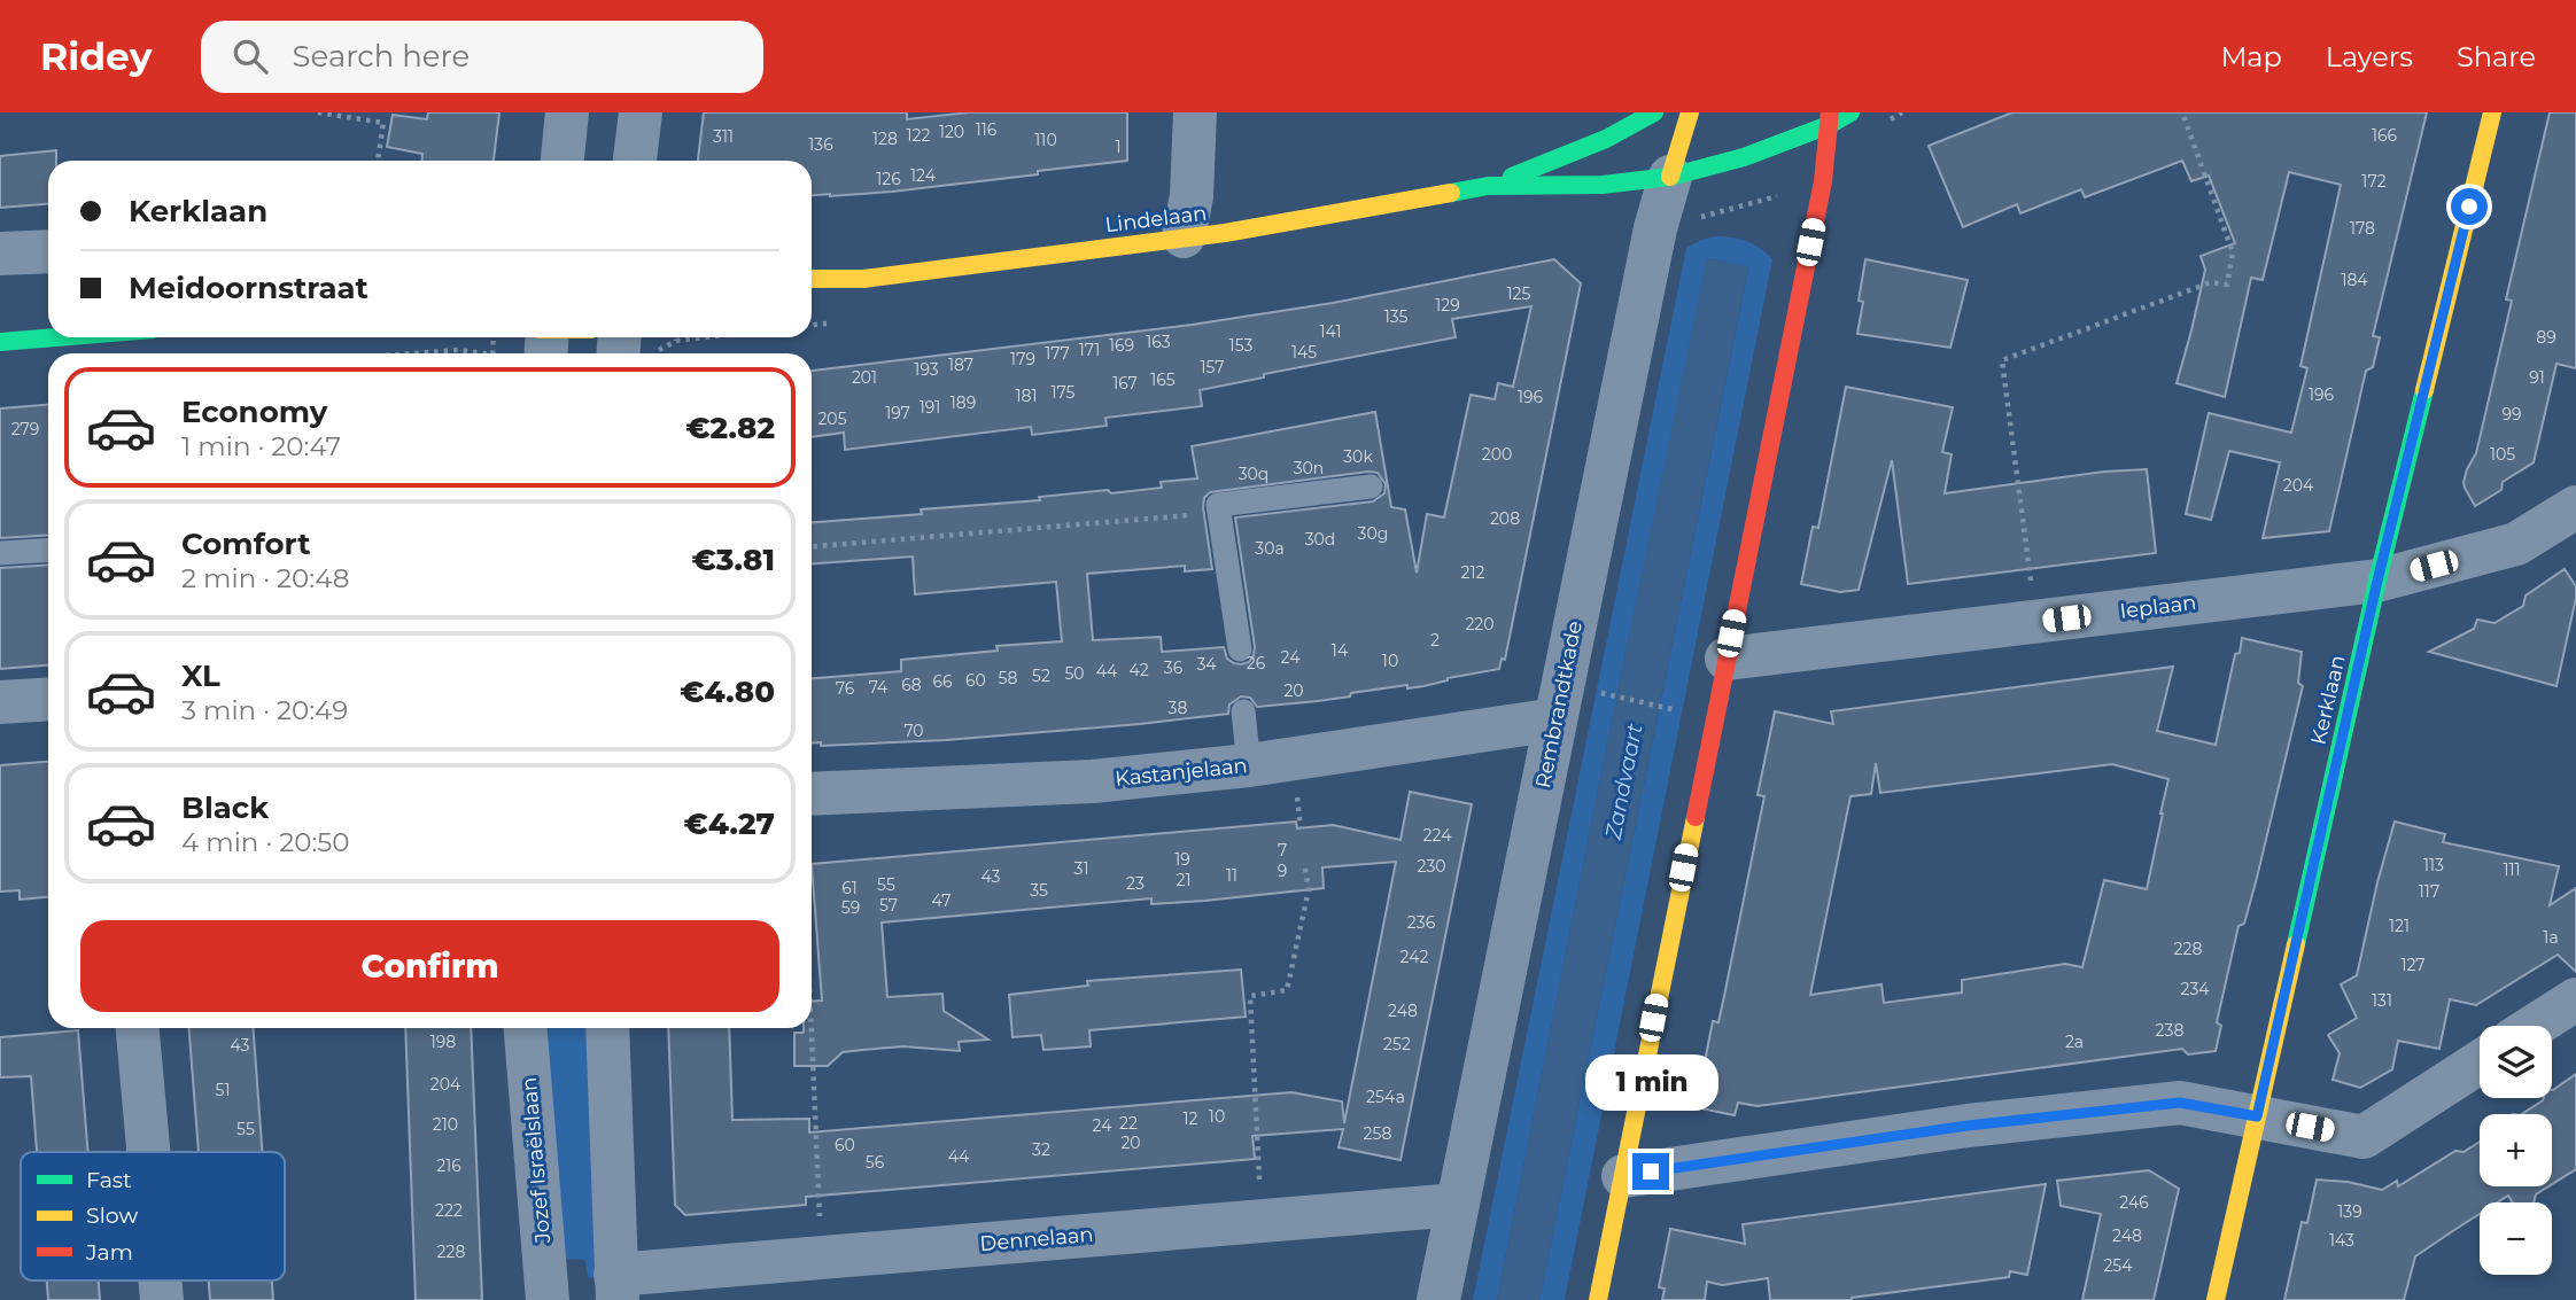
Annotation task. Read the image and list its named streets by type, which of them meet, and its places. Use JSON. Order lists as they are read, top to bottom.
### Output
{
  "streets": {
    "street": [
      "Lindelaan",
      "Ieplaan",
      "Kerklaan",
      "Rembrandtkade",
      "Kastanjelaan",
      "Jozef Israëlslaan",
      "Dennelaan"
    ]
  },
  "crossings": [
    ["Lindelaan", "Rembrandtkade"],
    ["Ieplaan", "Kerklaan"],
    ["Rembrandtkade", "Kastanjelaan"],
    ["Rembrandtkade", "Dennelaan"]
  ],
  "water": ["Zandvaart"],
  "house_numbers": [
    "116",
    "120",
    "122",
    "166",
    "311",
    "128",
    "110",
    "136",
    "1",
    "124",
    "126",
    "172",
    "178",
    "184",
    "125",
    "129",
    "135",
    "141",
    "89",
    "163",
    "169",
    "153",
    "171",
    "145",
    "177",
    "179",
    "187",
    "157",
    "193",
    "201",
    "91",
    "165",
    "167",
    "175",
    "196",
    "181",
    "196",
    "189",
    "191",
    "197",
    "99",
    "205",
    "279",
    "200",
    "105",
    "30k",
    "30n",
    "30q",
    "204",
    "208",
    "30g",
    "30d",
    "30a",
    "212",
    "220",
    "2",
    "14",
    "24",
    "10",
    "26",
    "34",
    "36",
    "42",
    "44",
    "50",
    "52",
    "58",
    "60",
    "66",
    "68",
    "74",
    "76",
    "20",
    "38",
    "70",
    "224",
    "7",
    "19",
    "113",
    "230",
    "31",
    "111",
    "9",
    "11",
    "43",
    "21",
    "23",
    "55",
    "61",
    "35",
    "117",
    "47",
    "57",
    "59",
    "236",
    "121",
    "1a",
    "228",
    "242",
    "127",
    "234",
    "131",
    "248",
    "238",
    "198",
    "2a",
    "252",
    "43",
    "204",
    "51",
    "254a",
    "10",
    "12",
    "22",
    "210",
    "24",
    "55",
    "258",
    "20",
    "60",
    "32",
    "44",
    "56",
    "216",
    "246",
    "222",
    "139",
    "248",
    "143",
    "228",
    "254"
  ],
  "legend": ["Fast", "Slow", "Jam"],
  "page": {
    "header": "Ridey",
    "search": "Search here",
    "nav": ["Map", "Layers", "Share"],
    "banner": ["Kerklaan", "Meidoornstraat"],
    "list": [
      {
        "name": "Economy",
        "note": "1 min · 20:47",
        "value": "€2.82"
      },
      {
        "name": "Comfort",
        "note": "2 min · 20:48",
        "value": "€3.81"
      },
      {
        "name": "XL",
        "note": "3 min · 20:49",
        "value": "€4.80"
      },
      {
        "name": "Black",
        "note": "4 min · 20:50",
        "value": "€4.27"
      }
    ],
    "buttons": "Confirm",
    "map_buttons": ["+", "−"],
    "bubble": "1 min"
  }
}
